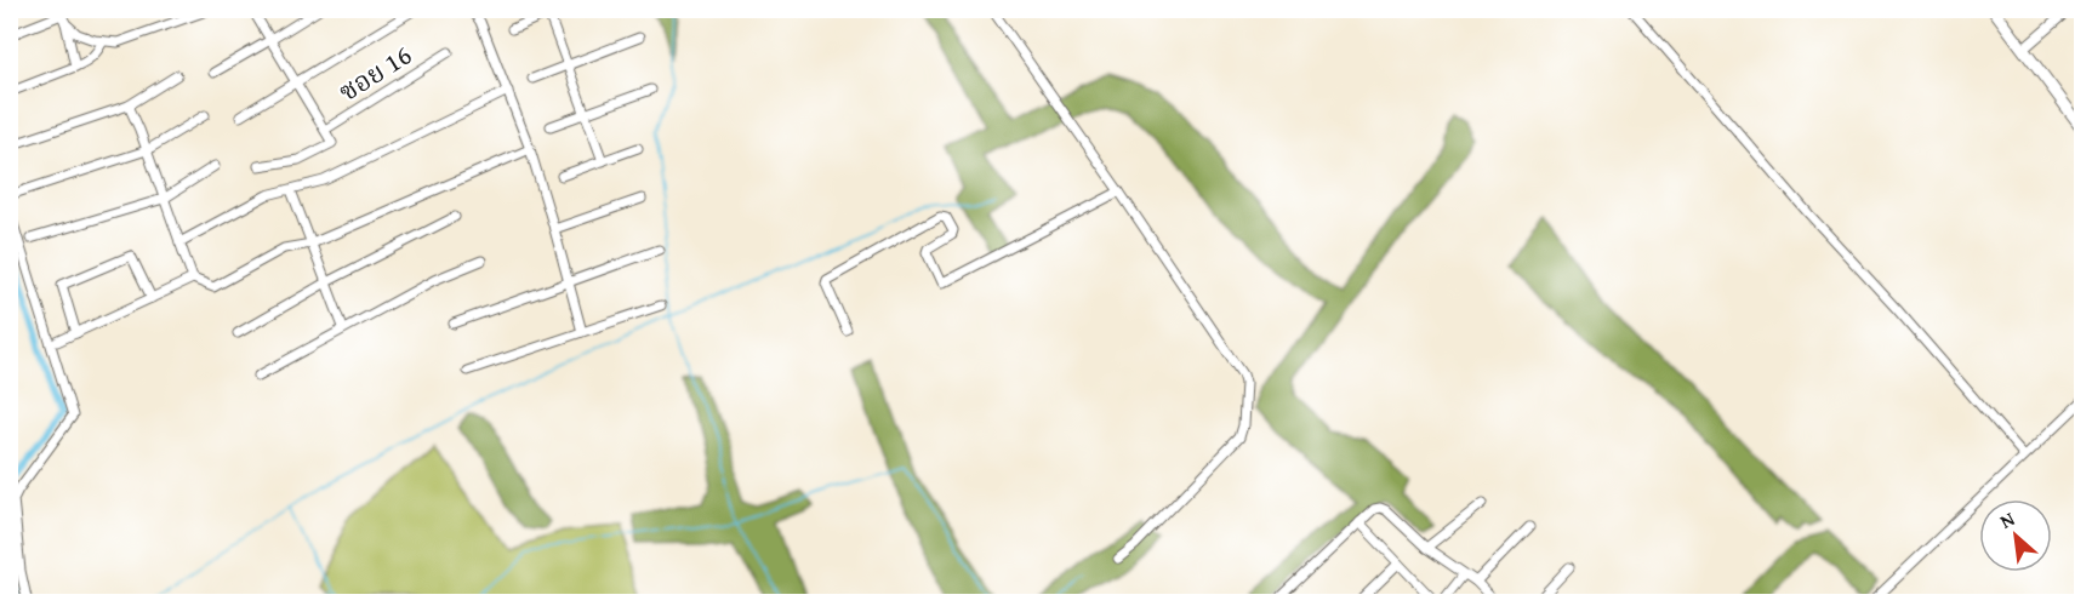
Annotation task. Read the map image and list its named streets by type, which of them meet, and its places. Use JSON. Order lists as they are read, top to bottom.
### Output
{
  "streets": {
    "street": ["ซอย 16"]
  },
  "north": "top left"
}
